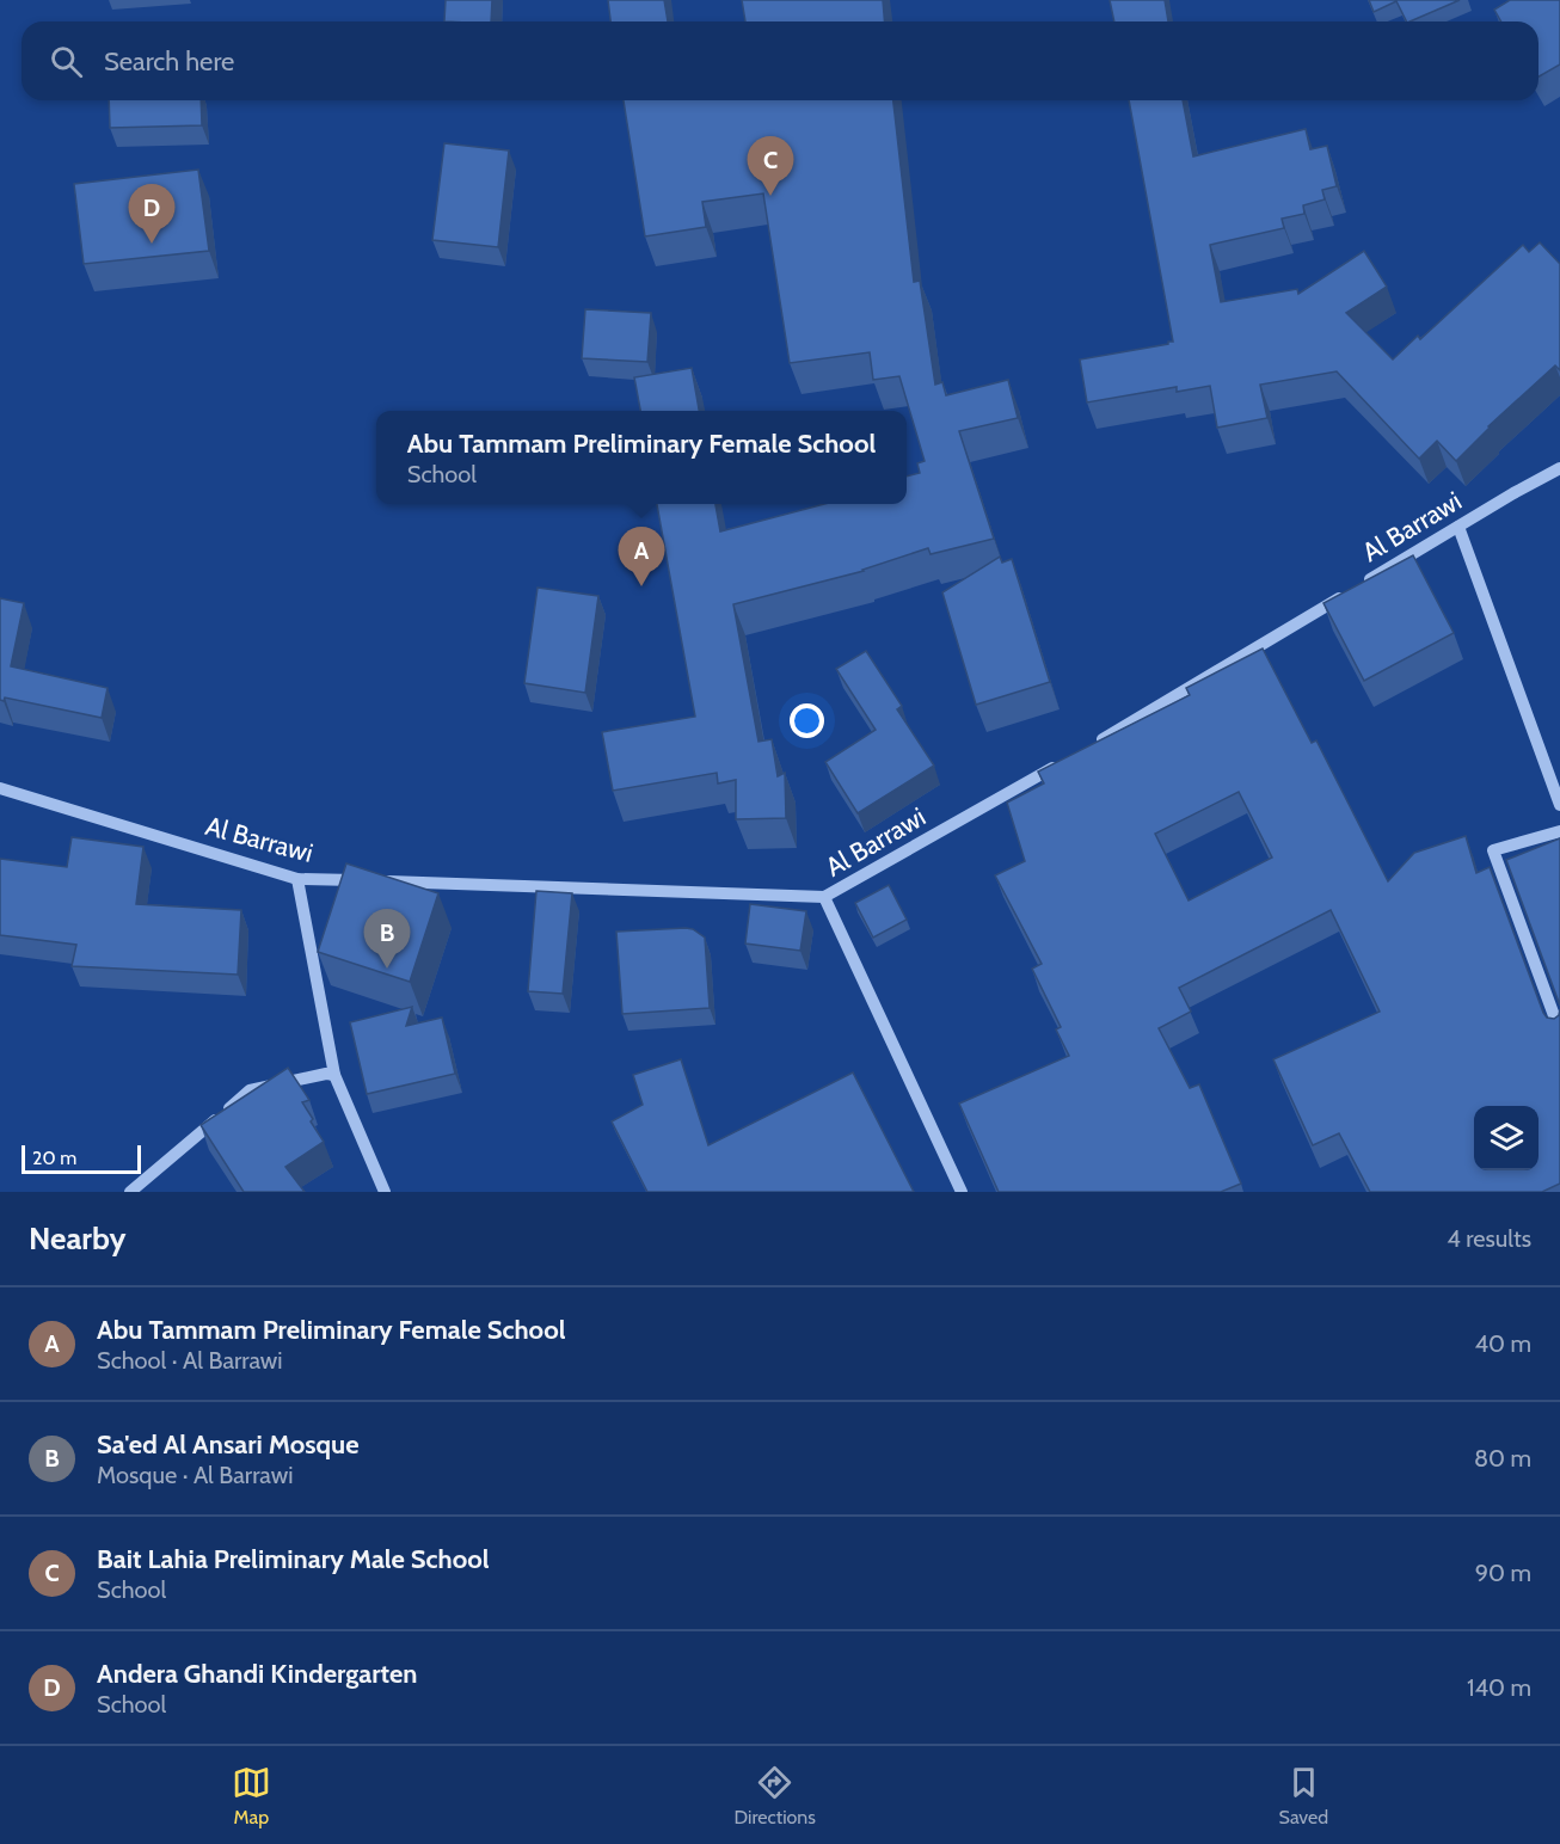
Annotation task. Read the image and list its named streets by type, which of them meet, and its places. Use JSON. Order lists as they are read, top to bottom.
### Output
{
  "streets": {
    "street": ["Al Barrawi"]
  },
  "scale_bar": "20 m",
  "page": {
    "search": "Search here",
    "pins": [
      "C",
      "D",
      "A",
      "B"
    ],
    "popup": ["Abu Tammam Preliminary Female School", "School"],
    "scale": "20 m",
    "heading": ["Nearby", "4 results"],
    "list": [
      {
        "mark": "A",
        "name": "Abu Tammam Preliminary Female School",
        "note": "School · Al Barrawi",
        "value": "40 m"
      },
      {
        "mark": "B",
        "name": "Sa'ed Al Ansari Mosque",
        "note": "Mosque · Al Barrawi",
        "value": "80 m"
      },
      {
        "mark": "C",
        "name": "Bait Lahia Preliminary Male School",
        "note": "School",
        "value": "90 m"
      },
      {
        "mark": "D",
        "name": "Andera Ghandi Kindergarten",
        "note": "School",
        "value": "140 m"
      }
    ],
    "nav": ["Map", "Directions", "Saved"]
  }
}
